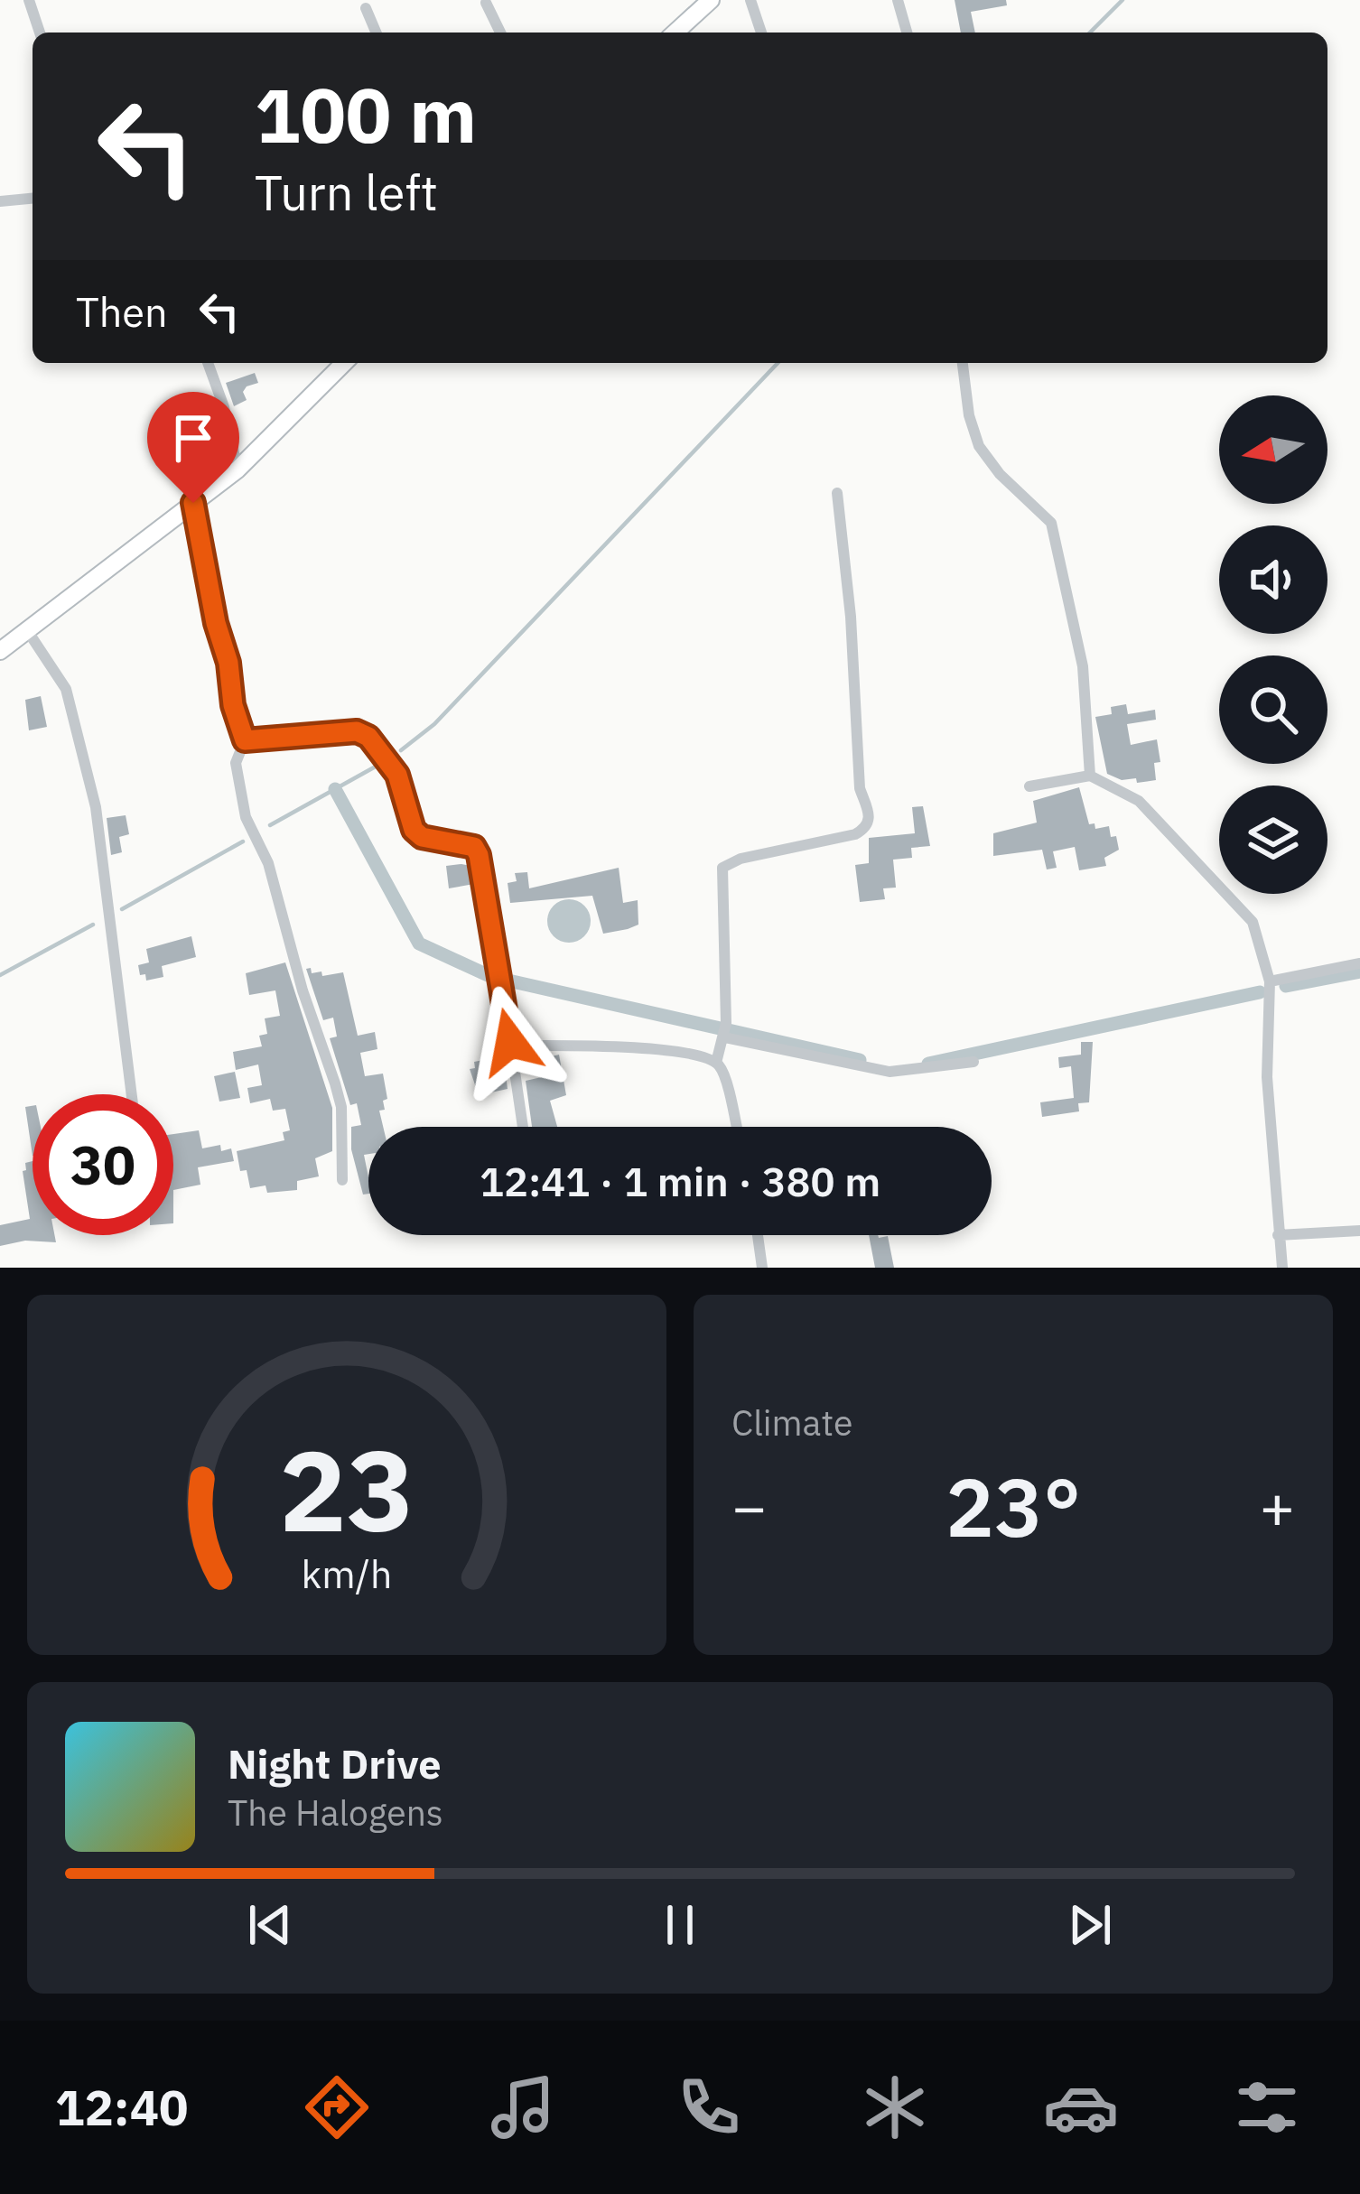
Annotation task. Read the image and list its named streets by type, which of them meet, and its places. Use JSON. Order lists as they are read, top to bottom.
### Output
{
  "north": "left",
  "page": {
    "turn": ["100 m", "Turn left"],
    "then": "Then",
    "limit": "30",
    "trip": "12:41 · 1 min · 380 m",
    "tile": "Climate",
    "heat": ["−", "23°", "+"],
    "song": ["Night Drive", "The Halogens"],
    "tabs": "12:40",
    "gauge": ["23", "km/h"]
  }
}
